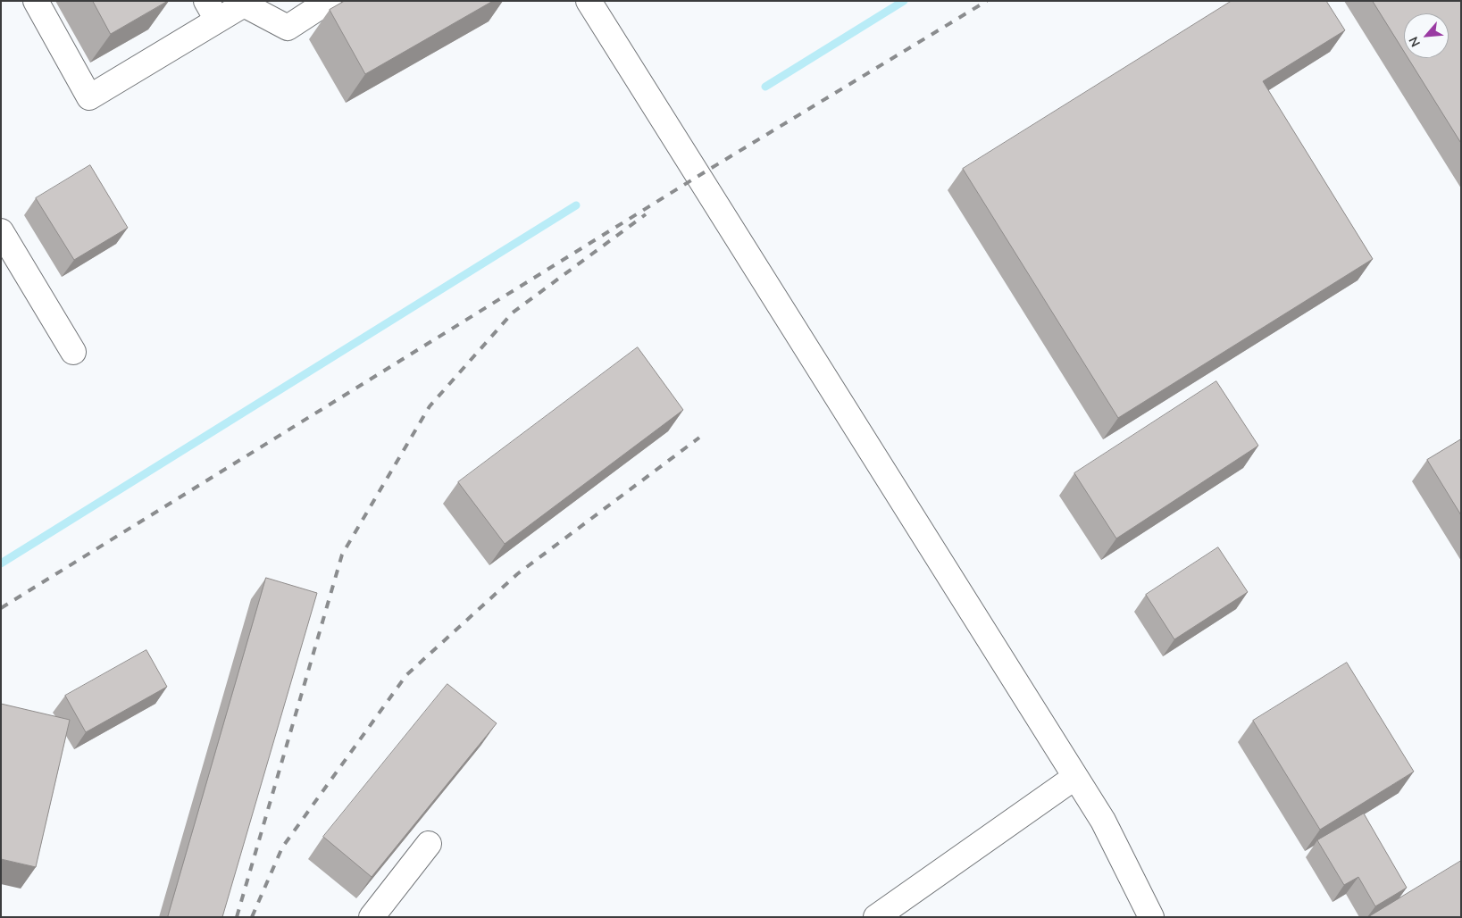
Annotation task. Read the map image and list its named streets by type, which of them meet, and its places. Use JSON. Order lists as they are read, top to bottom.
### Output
{
  "north": "bottom left"
}
